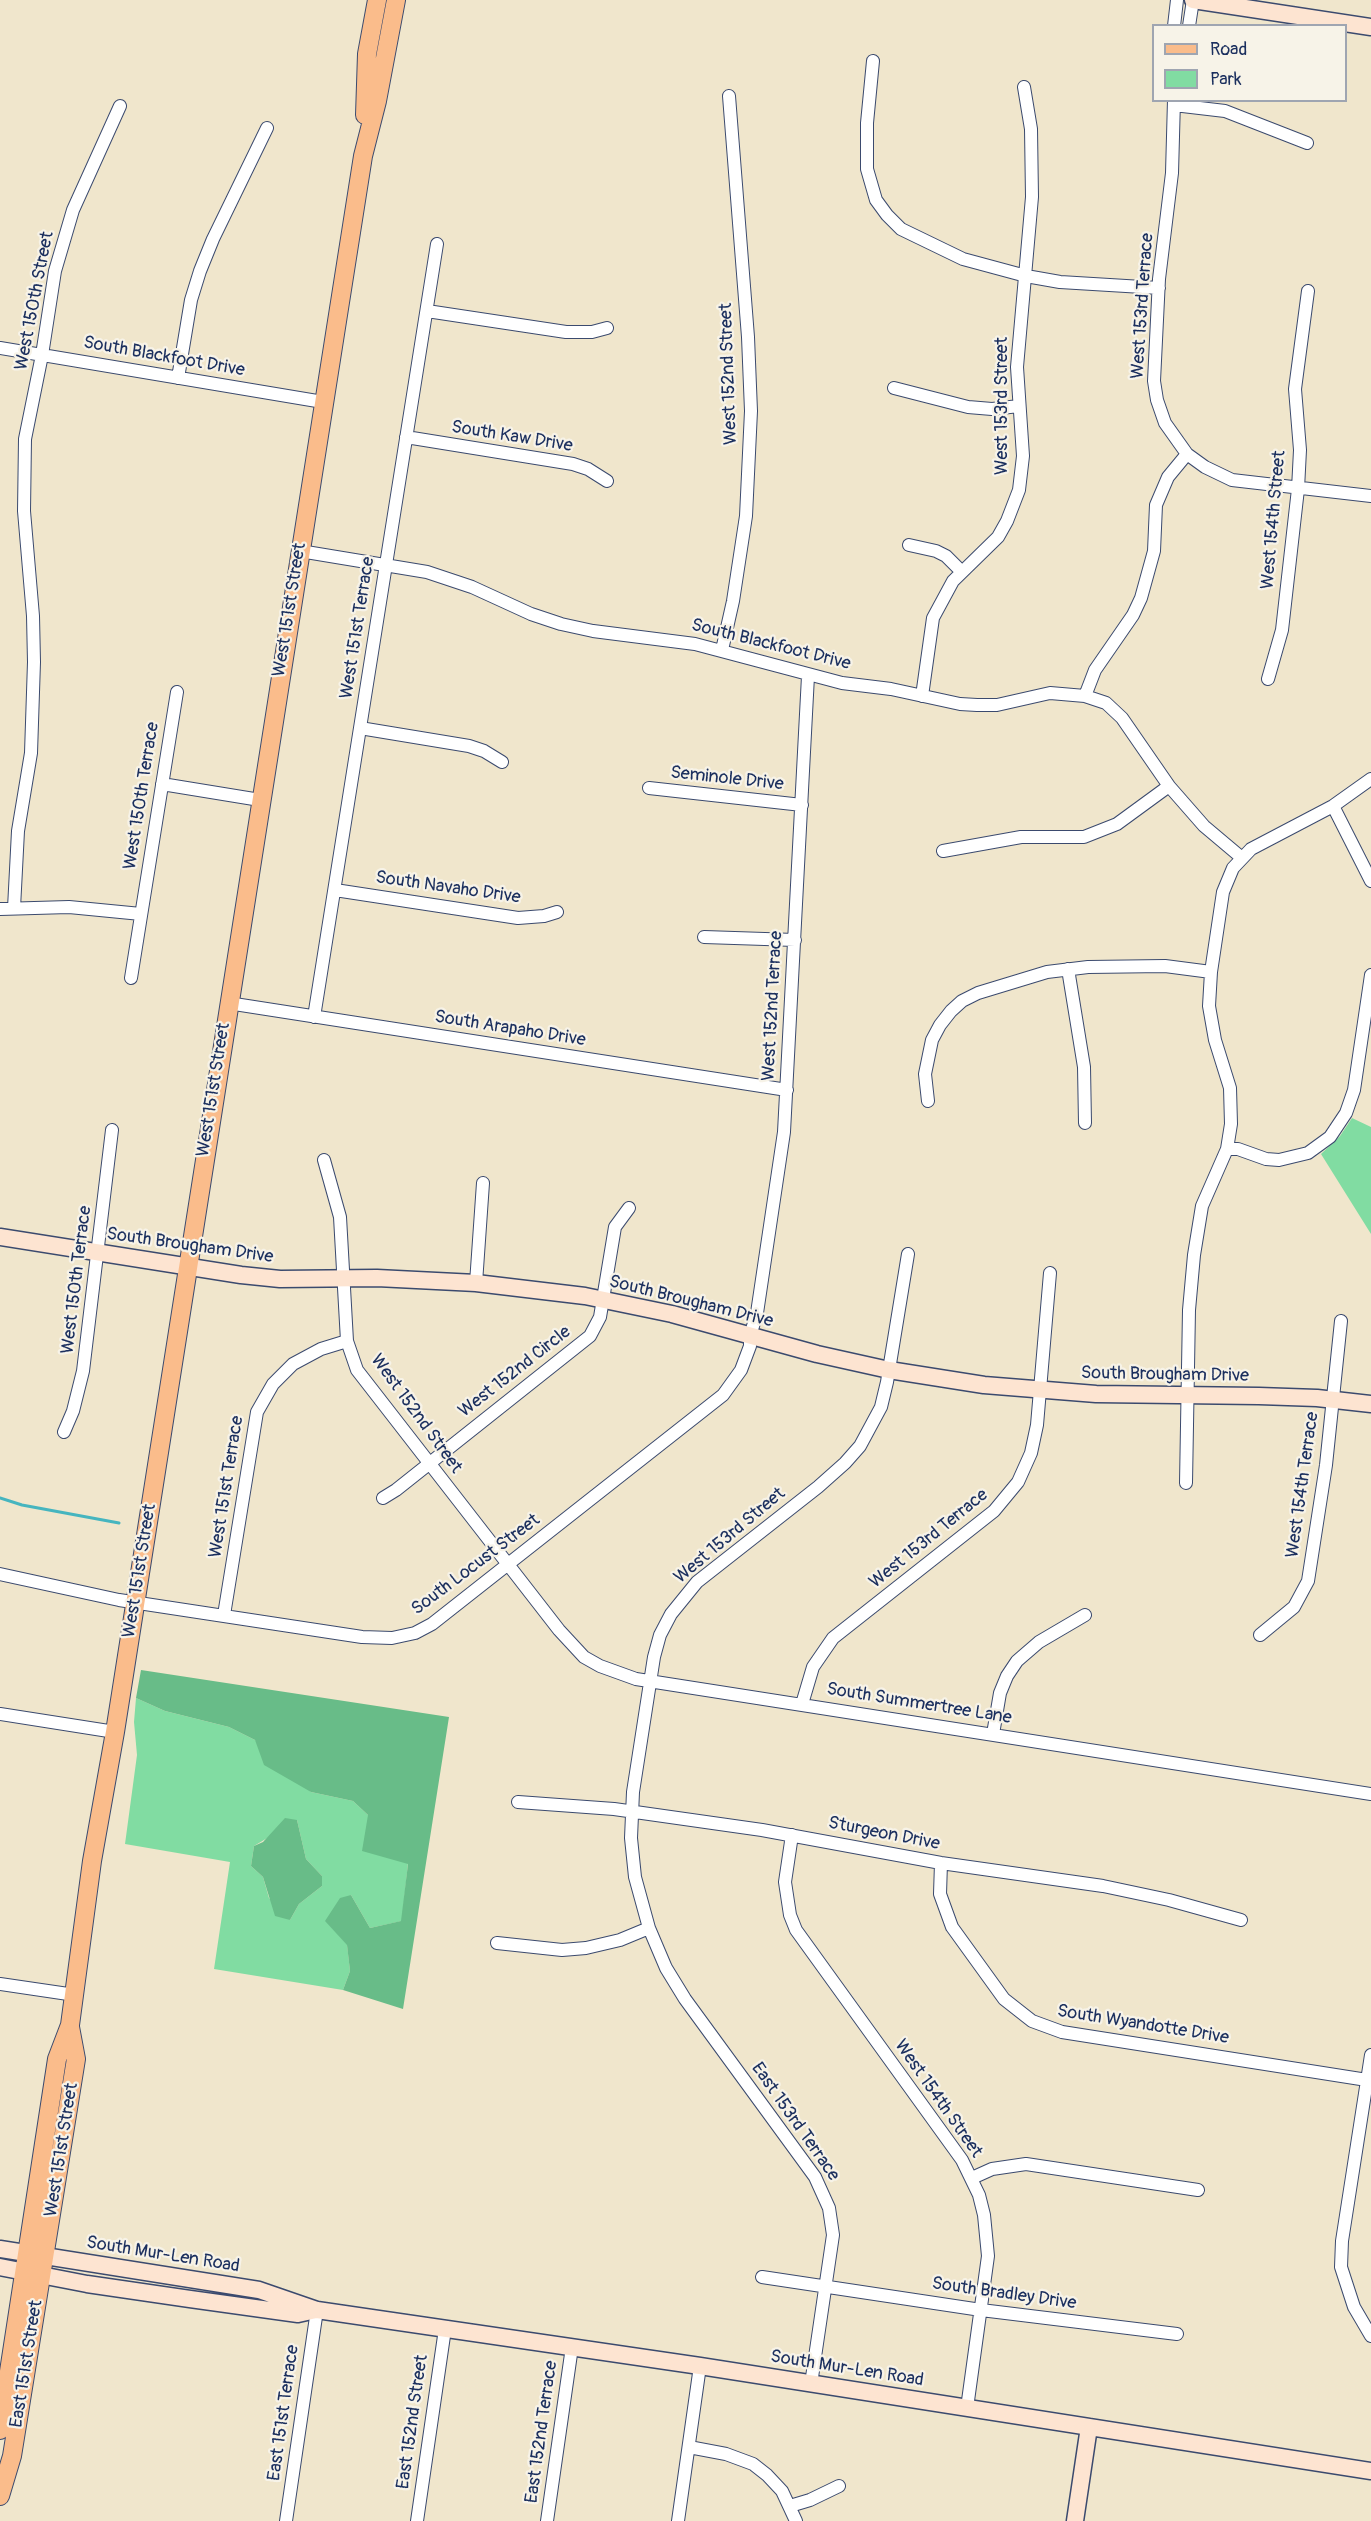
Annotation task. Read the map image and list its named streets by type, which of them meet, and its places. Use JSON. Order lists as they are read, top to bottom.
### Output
{
  "streets": {
    "main road": [
      "West 151st Street",
      "South Brougham Drive",
      "South Mur-Len Road",
      "East 151st Street"
    ],
    "street": [
      "West 150th Street",
      "West 153rd Terrace",
      "South Blackfoot Drive",
      "West 152nd Street",
      "West 153rd Street",
      "South Kaw Drive",
      "West 154th Street",
      "West 151st Terrace",
      "Seminole Drive",
      "West 150th Terrace",
      "South Navaho Drive",
      "West 152nd Terrace",
      "South Arapaho Drive",
      "West 152nd Circle",
      "West 154th Terrace",
      "South Locust Street",
      "South Summertree Lane",
      "Sturgeon Drive",
      "South Wyandotte Drive",
      "East 153rd Terrace",
      "South Bradley Drive",
      "East 151st Terrace",
      "East 152nd Street",
      "East 152nd Terrace"
    ]
  },
  "crossings": [
    ["West 150th Street", "South Blackfoot Drive"],
    ["West 153rd Terrace", "South Brougham Drive"],
    ["West 153rd Terrace", "South Summertree Lane"],
    ["South Blackfoot Drive", "West 152nd Street"],
    ["South Blackfoot Drive", "West 153rd Street"],
    ["South Blackfoot Drive", "West 151st Street"],
    ["South Blackfoot Drive", "West 151st Terrace"],
    ["South Blackfoot Drive", "West 152nd Terrace"],
    ["West 152nd Street", "West 151st Terrace"],
    ["West 152nd Street", "South Brougham Drive"],
    ["West 152nd Street", "West 152nd Circle"],
    ["West 152nd Street", "South Locust Street"],
    ["West 152nd Street", "South Summertree Lane"],
    ["West 153rd Street", "South Brougham Drive"],
    ["West 153rd Street", "South Summertree Lane"],
    ["West 153rd Street", "Sturgeon Drive"],
    ["West 153rd Street", "East 153rd Terrace"],
    ["South Kaw Drive", "West 151st Terrace"],
    ["West 154th Street", "Sturgeon Drive"],
    ["West 154th Street", "South Mur-Len Road"],
    ["West 154th Street", "South Bradley Drive"],
    ["West 151st Street", "South Arapaho Drive"],
    ["West 151st Street", "South Brougham Drive"],
    ["West 151st Street", "South Locust Street"],
    ["West 151st Street", "South Mur-Len Road"],
    ["West 151st Street", "East 151st Street"],
    ["West 151st Terrace", "South Navaho Drive"],
    ["West 151st Terrace", "South Arapaho Drive"],
    ["West 151st Terrace", "South Locust Street"],
    ["Seminole Drive", "West 152nd Terrace"],
    ["West 150th Terrace", "South Brougham Drive"],
    ["West 152nd Terrace", "South Arapaho Drive"],
    ["West 152nd Terrace", "South Brougham Drive"],
    ["West 152nd Terrace", "South Locust Street"],
    ["South Brougham Drive", "West 152nd Circle"],
    ["South Brougham Drive", "West 154th Terrace"],
    ["South Brougham Drive", "South Locust Street"],
    ["South Locust Street", "South Summertree Lane"],
    ["Sturgeon Drive", "South Wyandotte Drive"],
    ["East 153rd Terrace", "South Mur-Len Road"],
    ["East 153rd Terrace", "South Bradley Drive"],
    ["South Mur-Len Road", "East 151st Street"],
    ["South Mur-Len Road", "East 151st Terrace"],
    ["South Mur-Len Road", "East 152nd Street"],
    ["South Mur-Len Road", "East 152nd Terrace"]
  ],
  "legend": ["Road", "Park"]
}
